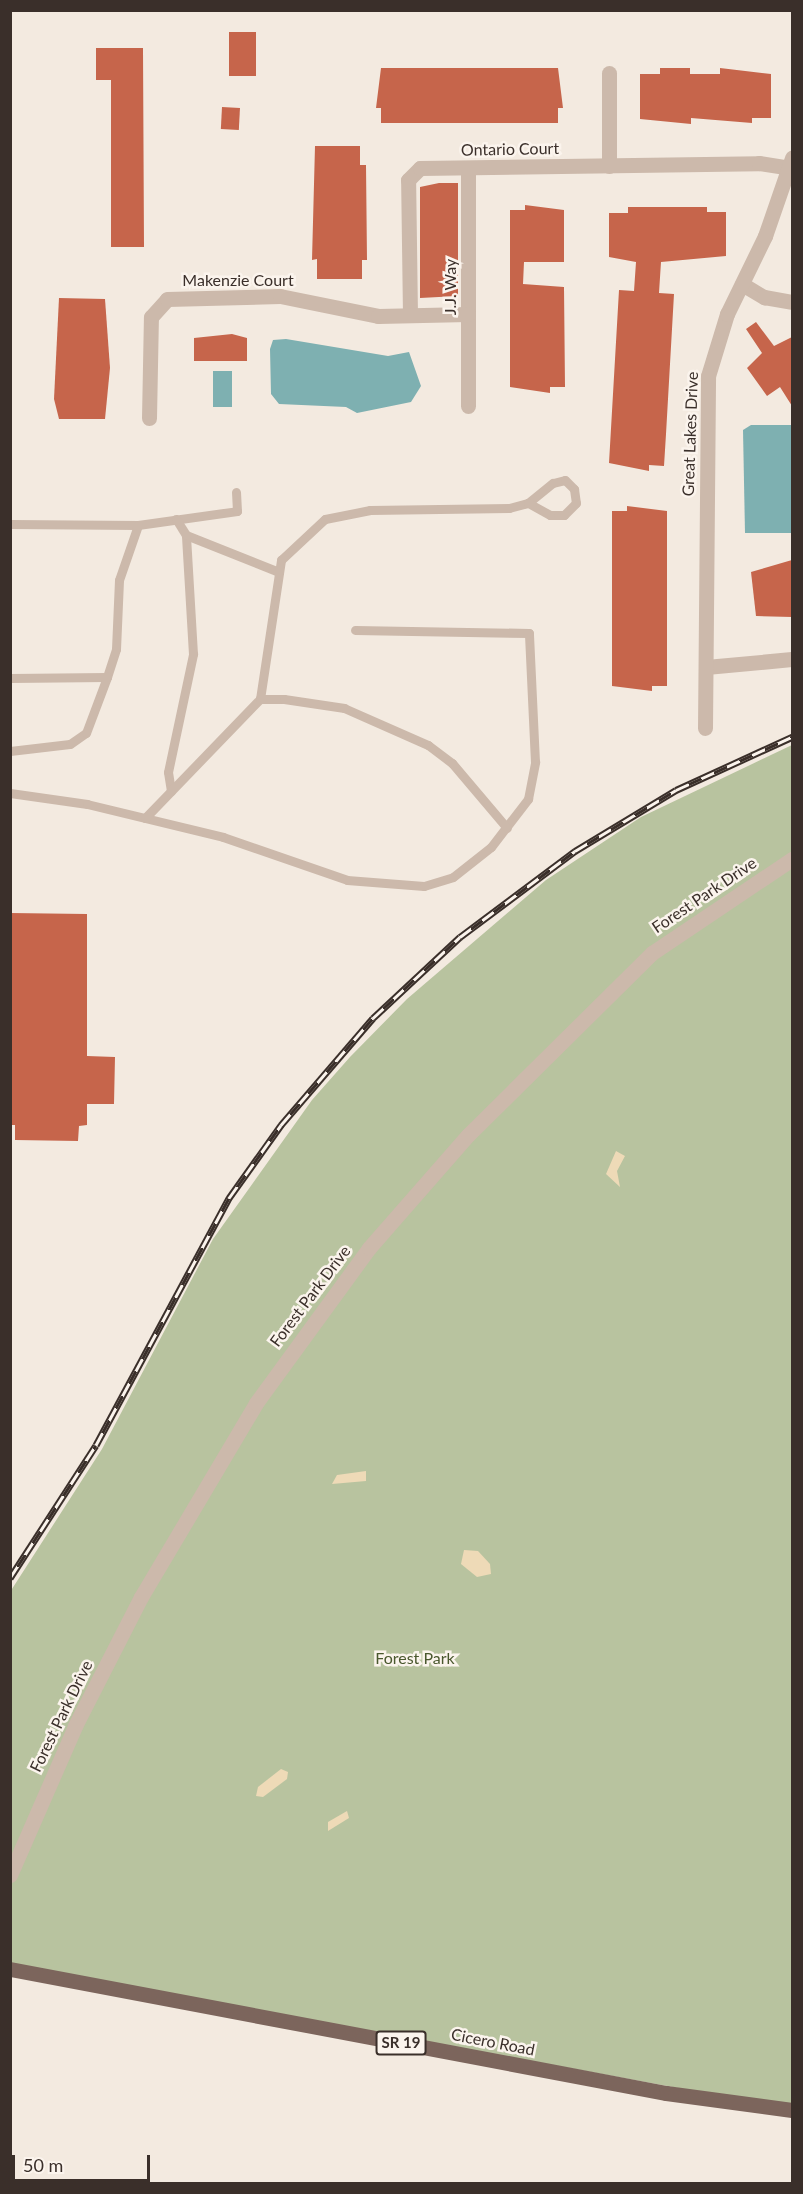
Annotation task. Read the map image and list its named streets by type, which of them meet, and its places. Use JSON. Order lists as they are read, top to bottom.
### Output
{
  "streets": {
    "main road": ["Cicero Road", "SR 19"],
    "street": [
      "Ontario Court",
      "Makenzie Court",
      "J.J. Way",
      "Great Lakes Drive",
      "Forest Park Drive"
    ]
  },
  "crossings": [
    ["Ontario Court", "Makenzie Court"],
    ["Ontario Court", "J.J. Way"],
    ["Ontario Court", "Great Lakes Drive"],
    ["Makenzie Court", "J.J. Way"]
  ],
  "parks": ["Forest Park"],
  "scale_bar": "50 m"
}
